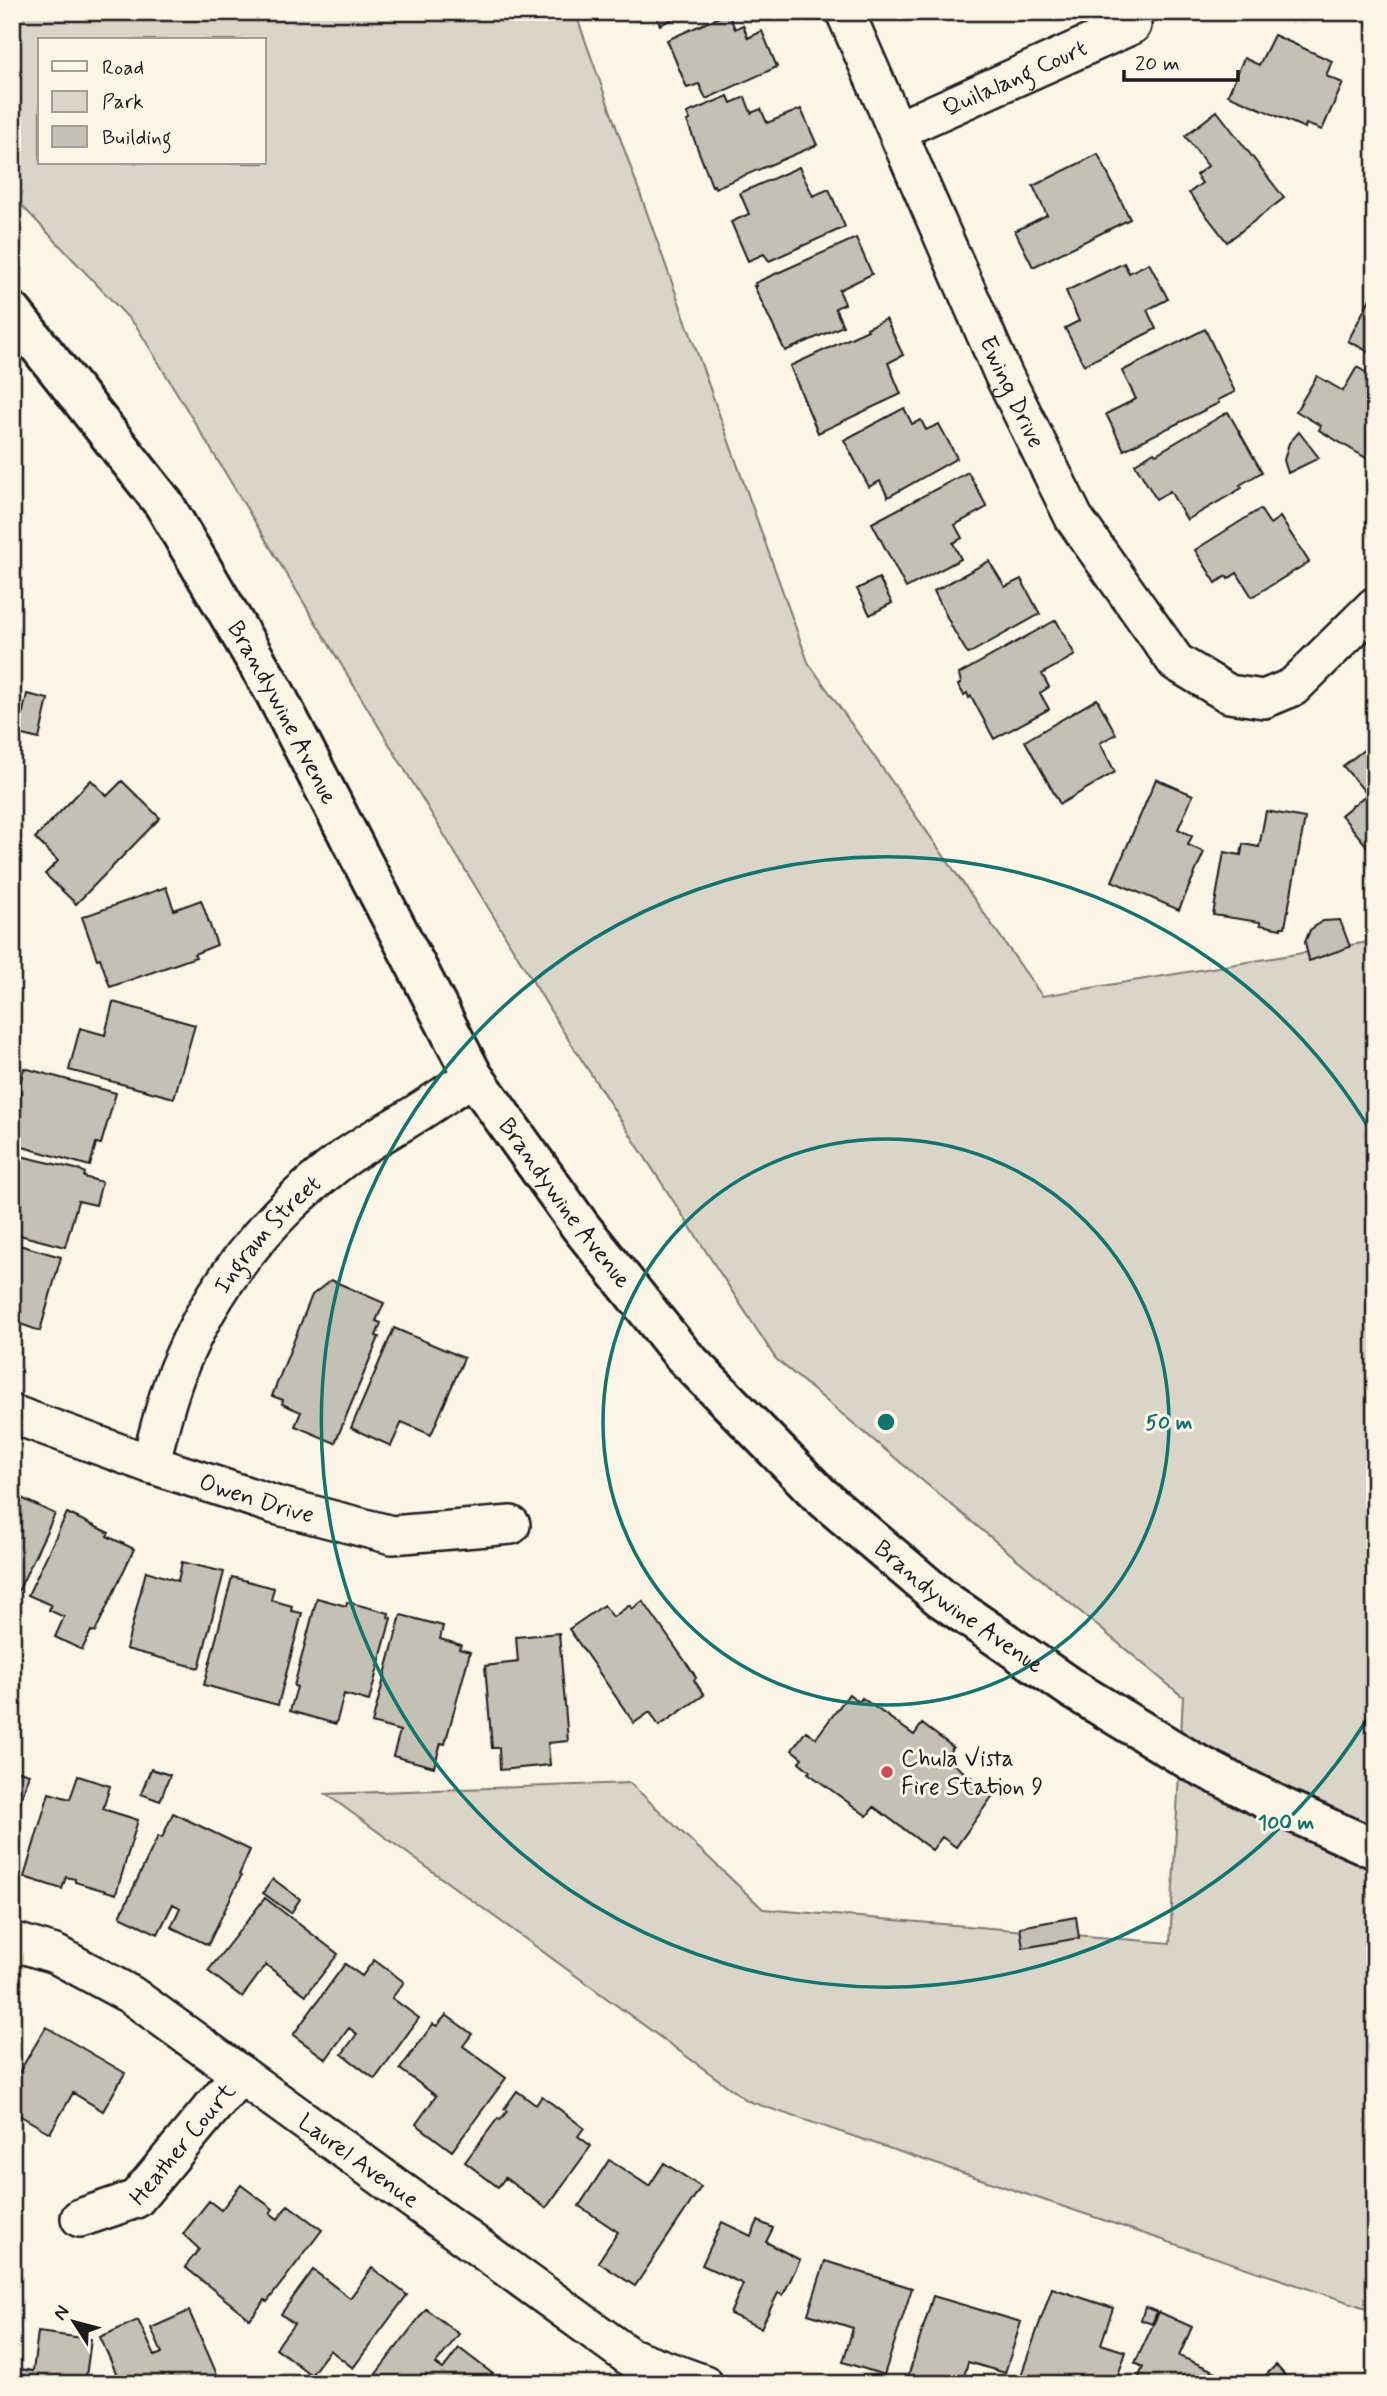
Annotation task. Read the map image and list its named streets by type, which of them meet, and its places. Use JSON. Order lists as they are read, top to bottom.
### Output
{
  "streets": {
    "street": [
      "Quilalang Court",
      "Ewing Drive",
      "Brandywine Avenue",
      "Ingram Street",
      "Owen Drive",
      "Heather Court",
      "Laurel Avenue"
    ]
  },
  "crossings": [
    ["Quilalang Court", "Ewing Drive"],
    ["Brandywine Avenue", "Ingram Street"],
    ["Ingram Street", "Owen Drive"],
    ["Heather Court", "Laurel Avenue"]
  ],
  "places": ["Chula Vista Fire Station 9"],
  "legend": ["Road", "Park", "Building"],
  "scale_bar": "20 m",
  "north": "top left",
  "rings": ["50 m", "100 m"]
}
